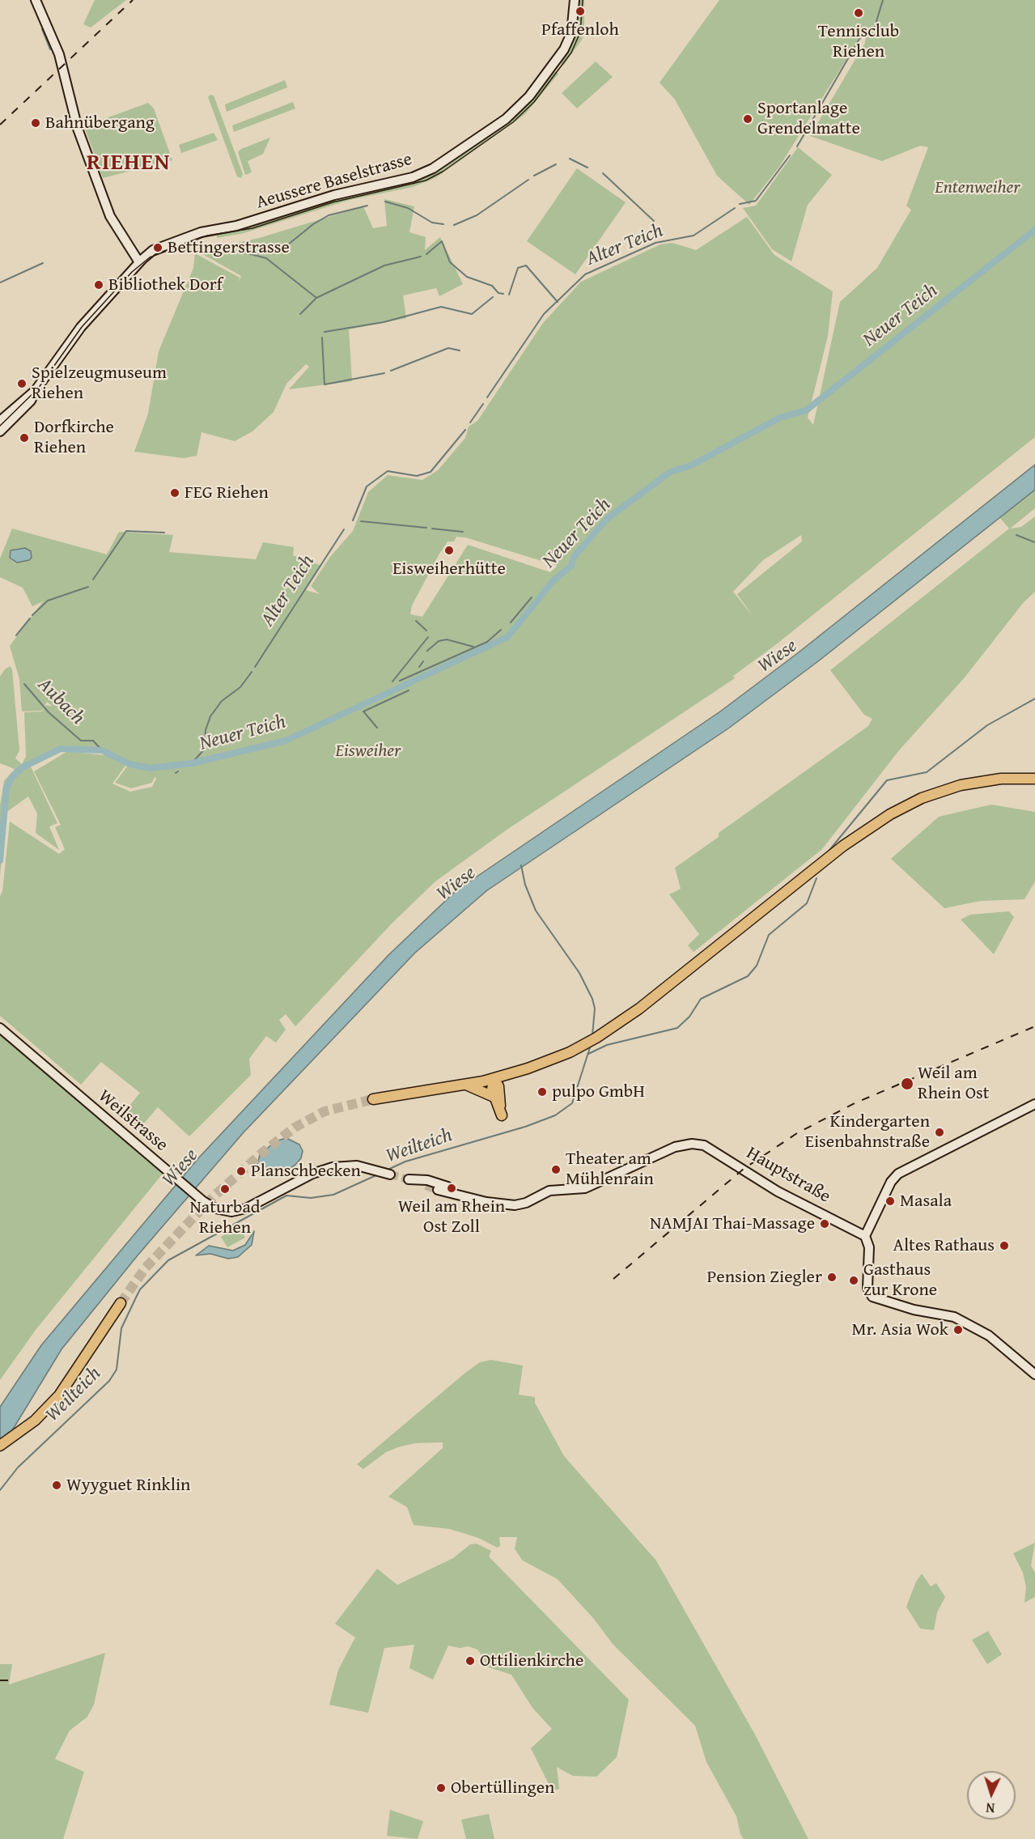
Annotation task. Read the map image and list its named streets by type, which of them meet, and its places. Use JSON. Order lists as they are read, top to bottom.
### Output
{
  "streets": {
    "street": ["Aeussere Baselstrasse", "Weilstrasse", "Hauptstraße"]
  },
  "districts": ["RIEHEN"],
  "water": [
    "Alter Teich",
    "Neuer Teich",
    "Wiese",
    "Aubach",
    "Weilteich"
  ],
  "parks": ["Entenweiher", "Eisweiher"],
  "places": [
    "Pfaffenloh",
    "Tennisclub Riehen",
    "Sportanlage Grendelmatte",
    "Bahnübergang",
    "Bettingerstrasse",
    "Bibliothek Dorf",
    "Spielzeugmuseum Riehen",
    "Dorfkirche Riehen",
    "FEG Riehen",
    "Eisweiherhütte",
    "Weil am Rhein Ost",
    "pulpo GmbH",
    "Kindergarten Eisenbahnstraße",
    "Theater am Mühlenrain",
    "Planschbecken",
    "Weil am Rhein Ost Zoll",
    "Naturbad Riehen",
    "Masala",
    "NAMJAI Thai-Massage",
    "Altes Rathaus",
    "Pension Ziegler",
    "Gasthaus zur Krone",
    "Mr. Asia Wok",
    "Wyyguet Rinklin",
    "Ottilienkirche",
    "Obertüllingen"
  ],
  "north": "bottom"
}
